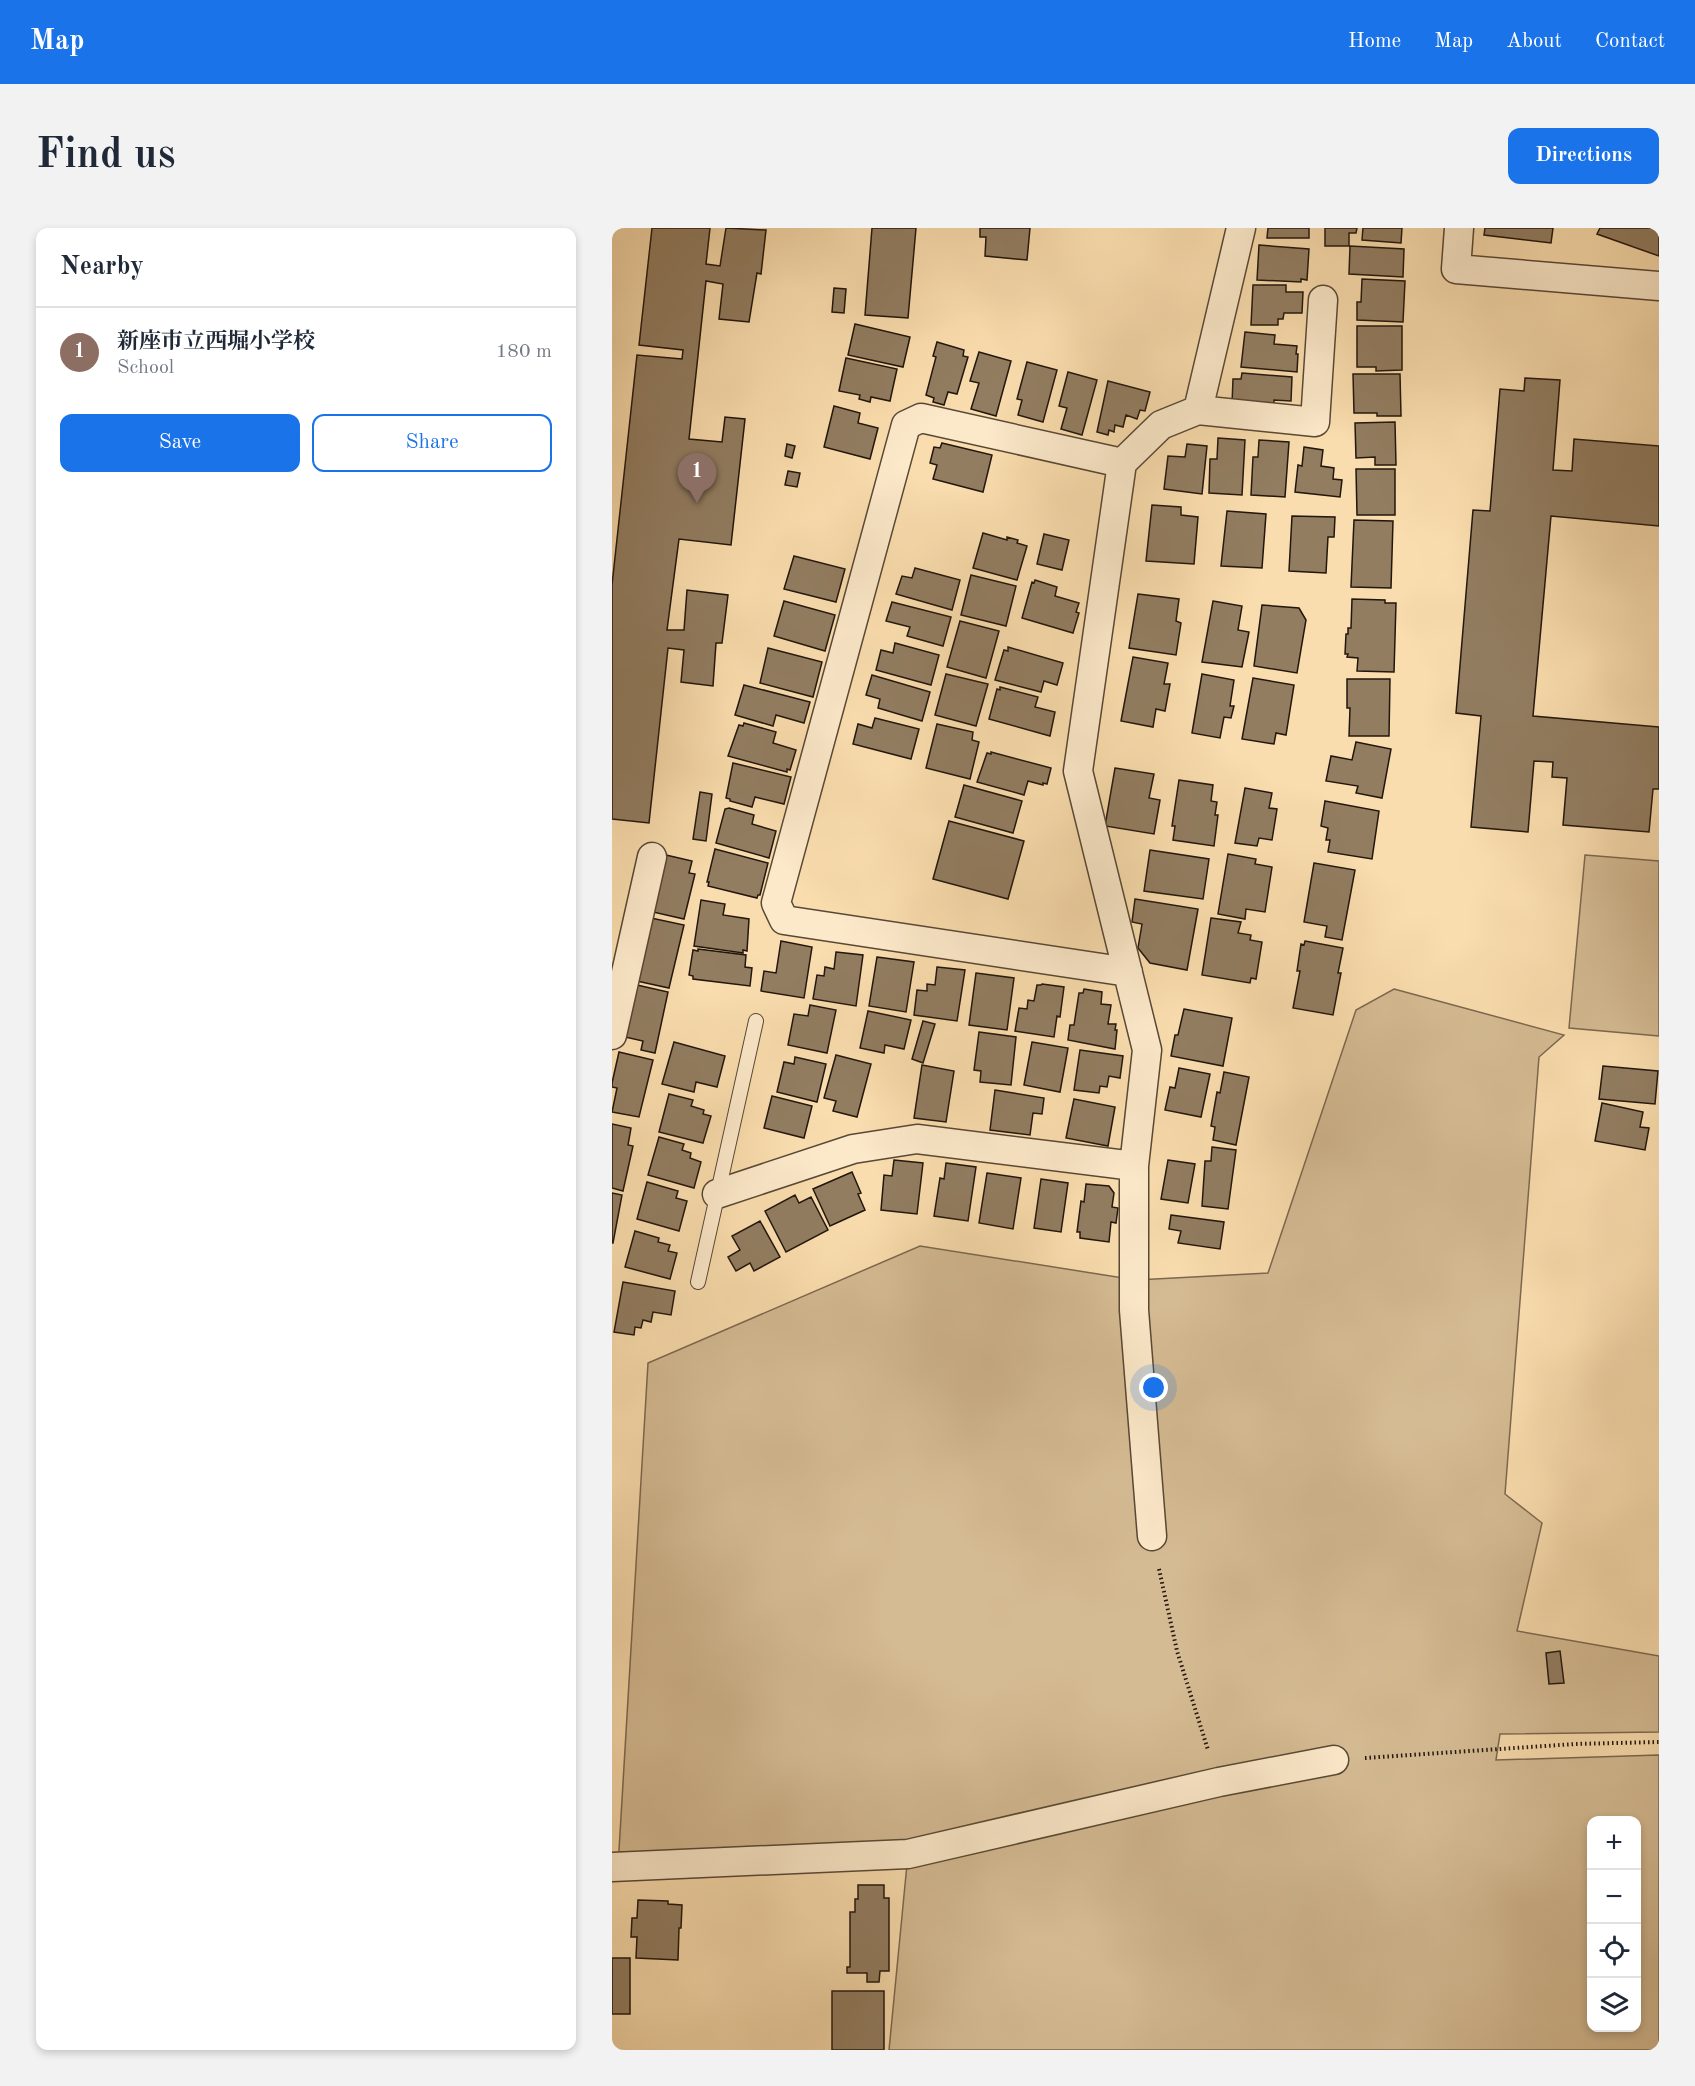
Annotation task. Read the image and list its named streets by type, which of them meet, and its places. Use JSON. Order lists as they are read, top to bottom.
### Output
{
  "page": {
    "header": "Map",
    "nav": [
      "Home",
      "Map",
      "About",
      "Contact"
    ],
    "buttons": [
      "Directions",
      ["Save", "Share"]
    ],
    "title": "Find us",
    "heading": "Nearby",
    "list": [
      {
        "mark": "1",
        "name": "新座市立西堀小学校",
        "note": "School",
        "value": "180 m"
      }
    ],
    "pins": "1",
    "map_buttons": ["+", "−"]
  }
}
